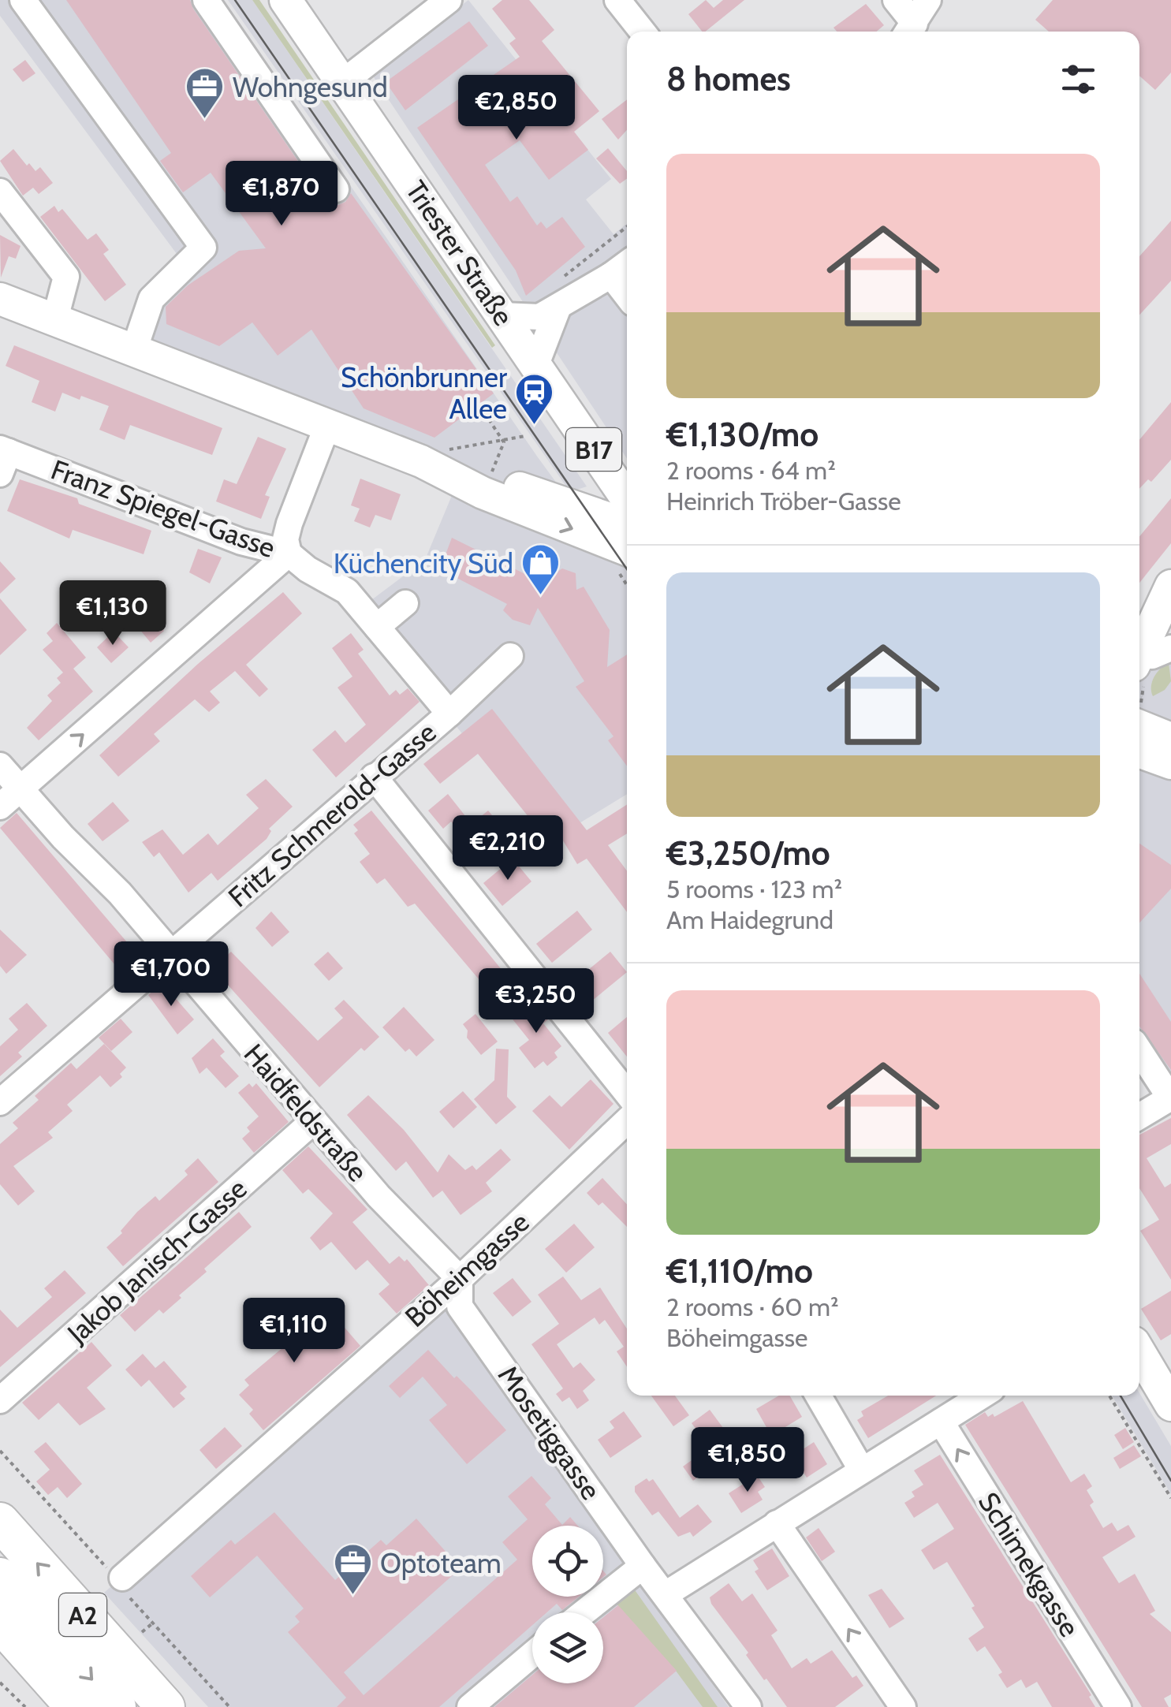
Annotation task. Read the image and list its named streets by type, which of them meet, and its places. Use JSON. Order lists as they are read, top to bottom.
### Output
{
  "streets": {
    "highway": ["A2"],
    "main road": ["Triester Straße", "B17"],
    "street": [
      "Franz Spiegel-Gasse",
      "Fritz Schmerold-Gasse",
      "Haidfeldstraße",
      "Jakob Janisch-Gasse",
      "Böheimgasse",
      "Mosetiggasse",
      "Schimekgasse"
    ]
  },
  "crossings": [
    ["Franz Spiegel-Gasse", "Fritz Schmerold-Gasse"],
    ["Fritz Schmerold-Gasse", "Haidfeldstraße"],
    ["Haidfeldstraße", "Jakob Janisch-Gasse"],
    ["Haidfeldstraße", "Böheimgasse"],
    ["Haidfeldstraße", "Mosetiggasse"],
    ["Böheimgasse", "Mosetiggasse"]
  ],
  "places": {
    "office": ["Wohngesund", "Optoteam"],
    "station": ["Schönbrunner Allee"],
    "shop": ["Küchencity Süd"]
  },
  "page": {
    "heading": "8 homes",
    "price": [
      "€2,850",
      "€1,870",
      "€1,130",
      "€2,210",
      "€1,700",
      "€3,250",
      "€1,110",
      "€1,850"
    ],
    "list": [
      {
        "name": "€1,130/mo",
        "note": "2 rooms · 64 m² · Heinrich Tröber-Gasse"
      },
      {
        "name": "€3,250/mo",
        "note": "5 rooms · 123 m² · Am Haidegrund"
      },
      {
        "name": "€1,110/mo",
        "note": "2 rooms · 60 m² · Böheimgasse"
      }
    ]
  }
}
